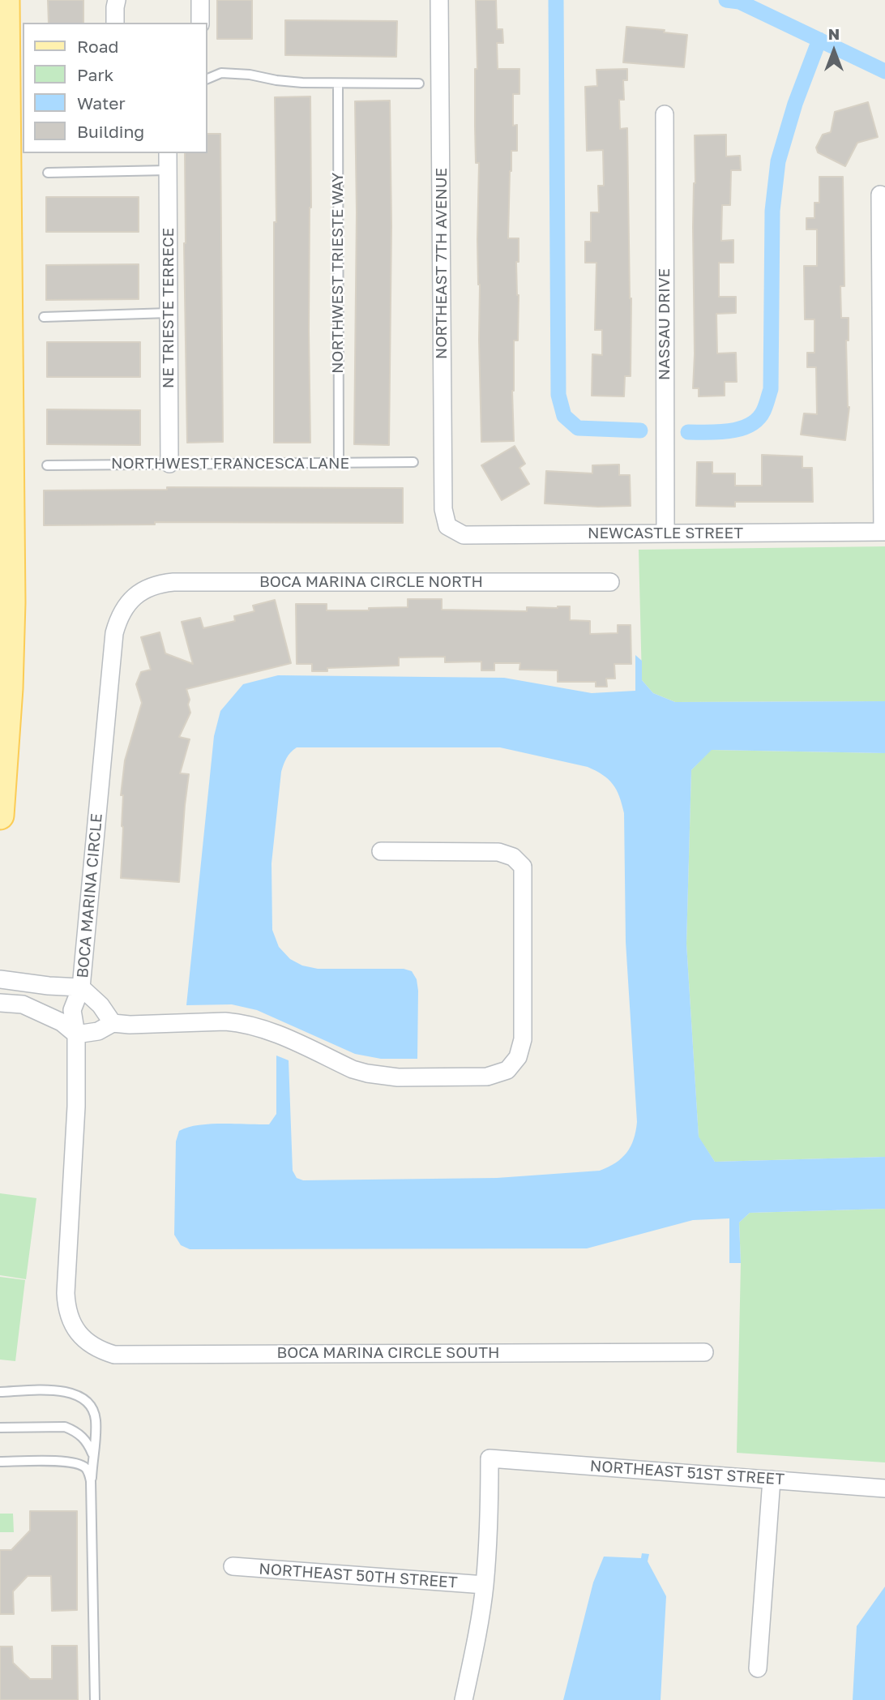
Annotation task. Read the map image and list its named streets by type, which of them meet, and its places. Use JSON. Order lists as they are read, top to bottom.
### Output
{
  "streets": {
    "street": [
      "NORTHEAST 7TH AVENUE",
      "NE TRIESTE TERRECE",
      "NASSAU DRIVE",
      "NEWCASTLE STREET",
      "BOCA MARINA CIRCLE NORTH",
      "BOCA MARINA CIRCLE",
      "BOCA MARINA CIRCLE SOUTH",
      "NORTHEAST 51ST STREET",
      "NORTHEAST 50TH STREET"
    ],
    "lane": ["NORTHWEST TRIESTE WAY", "NORTHWEST FRANCESCA LANE"]
  },
  "crossings": [
    ["NORTHEAST 7TH AVENUE", "NEWCASTLE STREET"],
    ["NORTHWEST TRIESTE WAY", "NORTHWEST FRANCESCA LANE"],
    ["NE TRIESTE TERRECE", "NORTHWEST FRANCESCA LANE"],
    ["NASSAU DRIVE", "NEWCASTLE STREET"],
    ["BOCA MARINA CIRCLE NORTH", "BOCA MARINA CIRCLE"],
    ["BOCA MARINA CIRCLE", "BOCA MARINA CIRCLE SOUTH"],
    ["NORTHEAST 51ST STREET", "NORTHEAST 50TH STREET"]
  ],
  "legend": [
    "Road",
    "Park",
    "Water",
    "Building"
  ],
  "north": "top"
}
